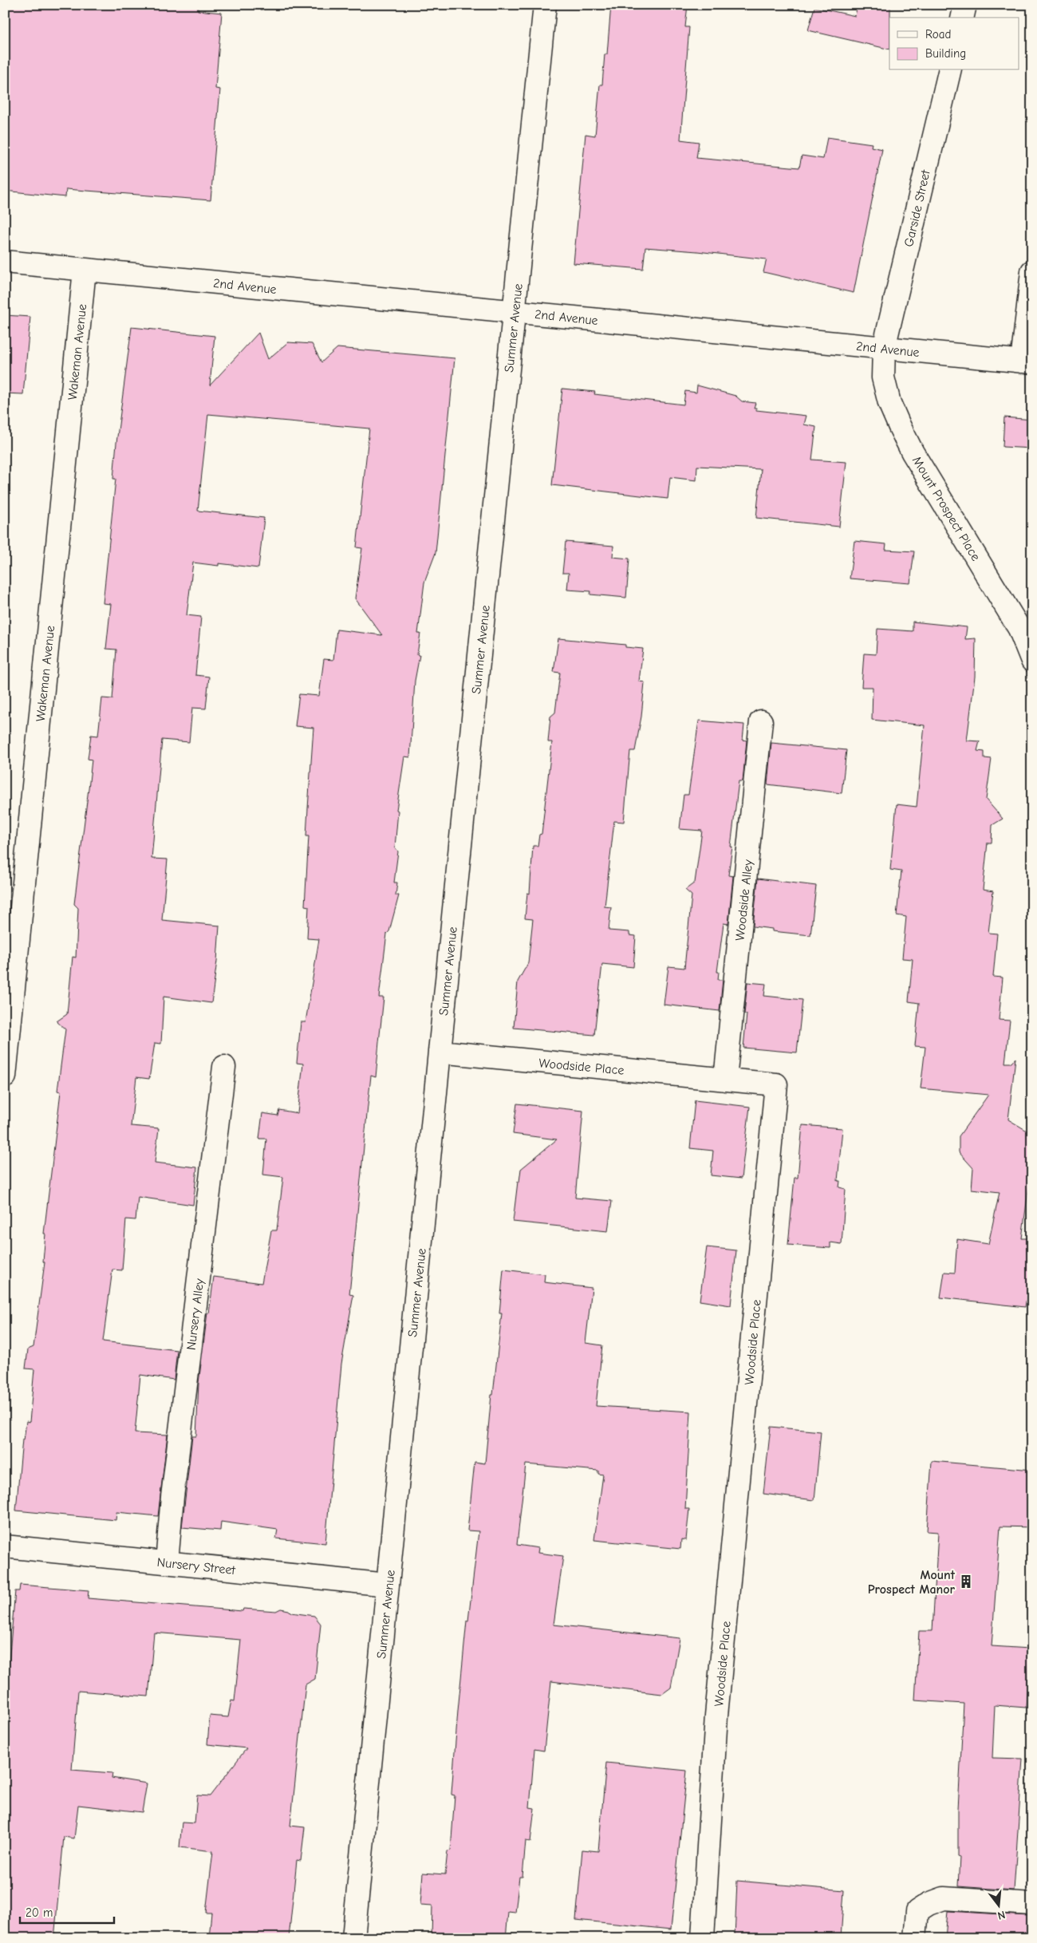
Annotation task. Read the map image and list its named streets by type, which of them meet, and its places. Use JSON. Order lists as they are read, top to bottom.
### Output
{
  "streets": {
    "street": [
      "Garside Street",
      "2nd Avenue",
      "Summer Avenue",
      "Wakeman Avenue",
      "Mount Prospect Place",
      "Woodside Alley",
      "Woodside Place",
      "Nursery Alley",
      "Nursery Street"
    ]
  },
  "crossings": [
    ["Garside Street", "2nd Avenue"],
    ["Garside Street", "Mount Prospect Place"],
    ["2nd Avenue", "Summer Avenue"],
    ["2nd Avenue", "Wakeman Avenue"],
    ["2nd Avenue", "Mount Prospect Place"],
    ["Summer Avenue", "Woodside Place"],
    ["Summer Avenue", "Nursery Street"],
    ["Woodside Alley", "Woodside Place"],
    ["Nursery Alley", "Nursery Street"]
  ],
  "places": {
    "building": ["Mount Prospect Manor"]
  },
  "legend": ["Road", "Building"],
  "scale_bar": "20 m",
  "north": "bottom"
}
